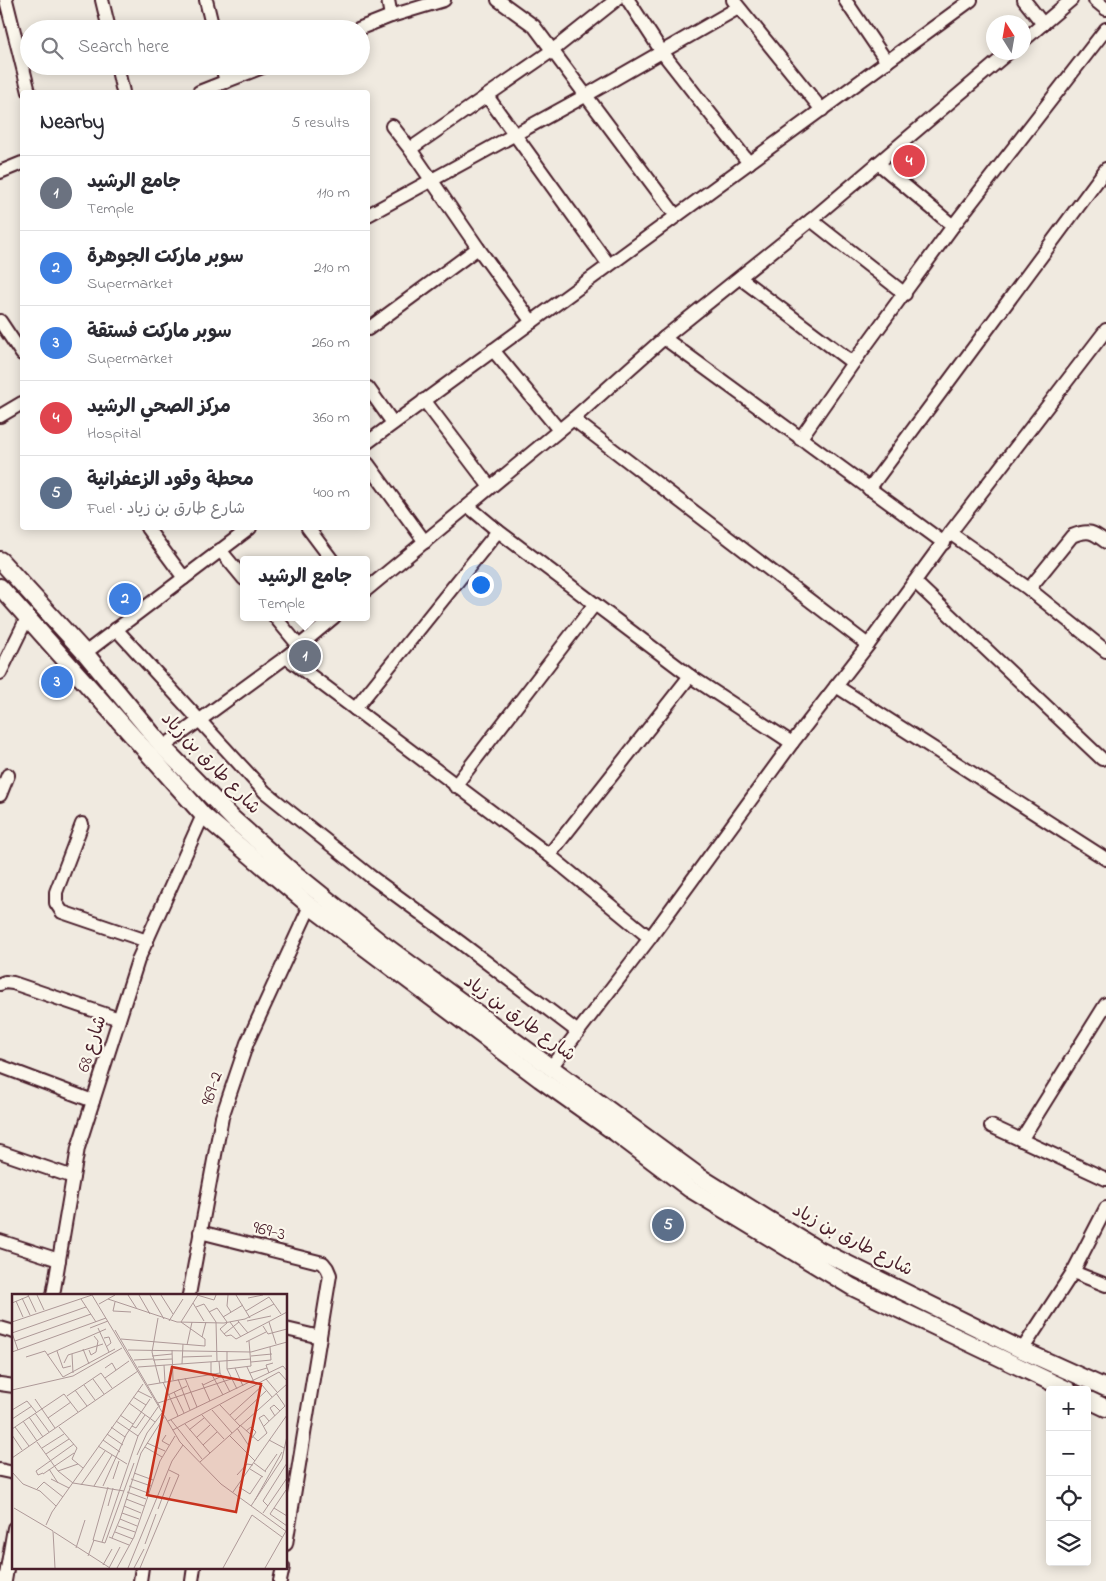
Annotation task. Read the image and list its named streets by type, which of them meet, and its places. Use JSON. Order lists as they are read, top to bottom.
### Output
{
  "streets": {
    "main road": ["شارع طارق بن زياد"],
    "street": ["شارع 68", "969-2", "969-3"]
  },
  "crossings": [
    ["شارع طارق بن زياد", "شارع 68"],
    ["شارع طارق بن زياد", "969-2"],
    ["969-2", "969-3"]
  ],
  "north": "top",
  "page": {
    "search": "Search here",
    "heading": ["Nearby", "5 results"],
    "pins": [
      "4",
      "2",
      "1",
      "3",
      "5"
    ],
    "list": [
      {
        "mark": "1",
        "name": "جامع الرشيد",
        "note": "Temple",
        "value": "110 m"
      },
      {
        "mark": "2",
        "name": "سوبر ماركت الجوهرة",
        "note": "Supermarket",
        "value": "210 m"
      },
      {
        "mark": "3",
        "name": "سوبر ماركت فستقة",
        "note": "Supermarket",
        "value": "260 m"
      },
      {
        "mark": "4",
        "name": "مركز الصحي الرشيد",
        "note": "Hospital",
        "value": "360 m"
      },
      {
        "mark": "5",
        "name": "محطة وقود الزعفرانية",
        "note": "Fuel · شارع طارق بن زياد",
        "value": "400 m"
      }
    ],
    "popup": ["جامع الرشيد", "Temple"],
    "map_buttons": ["+", "−"]
  }
}
